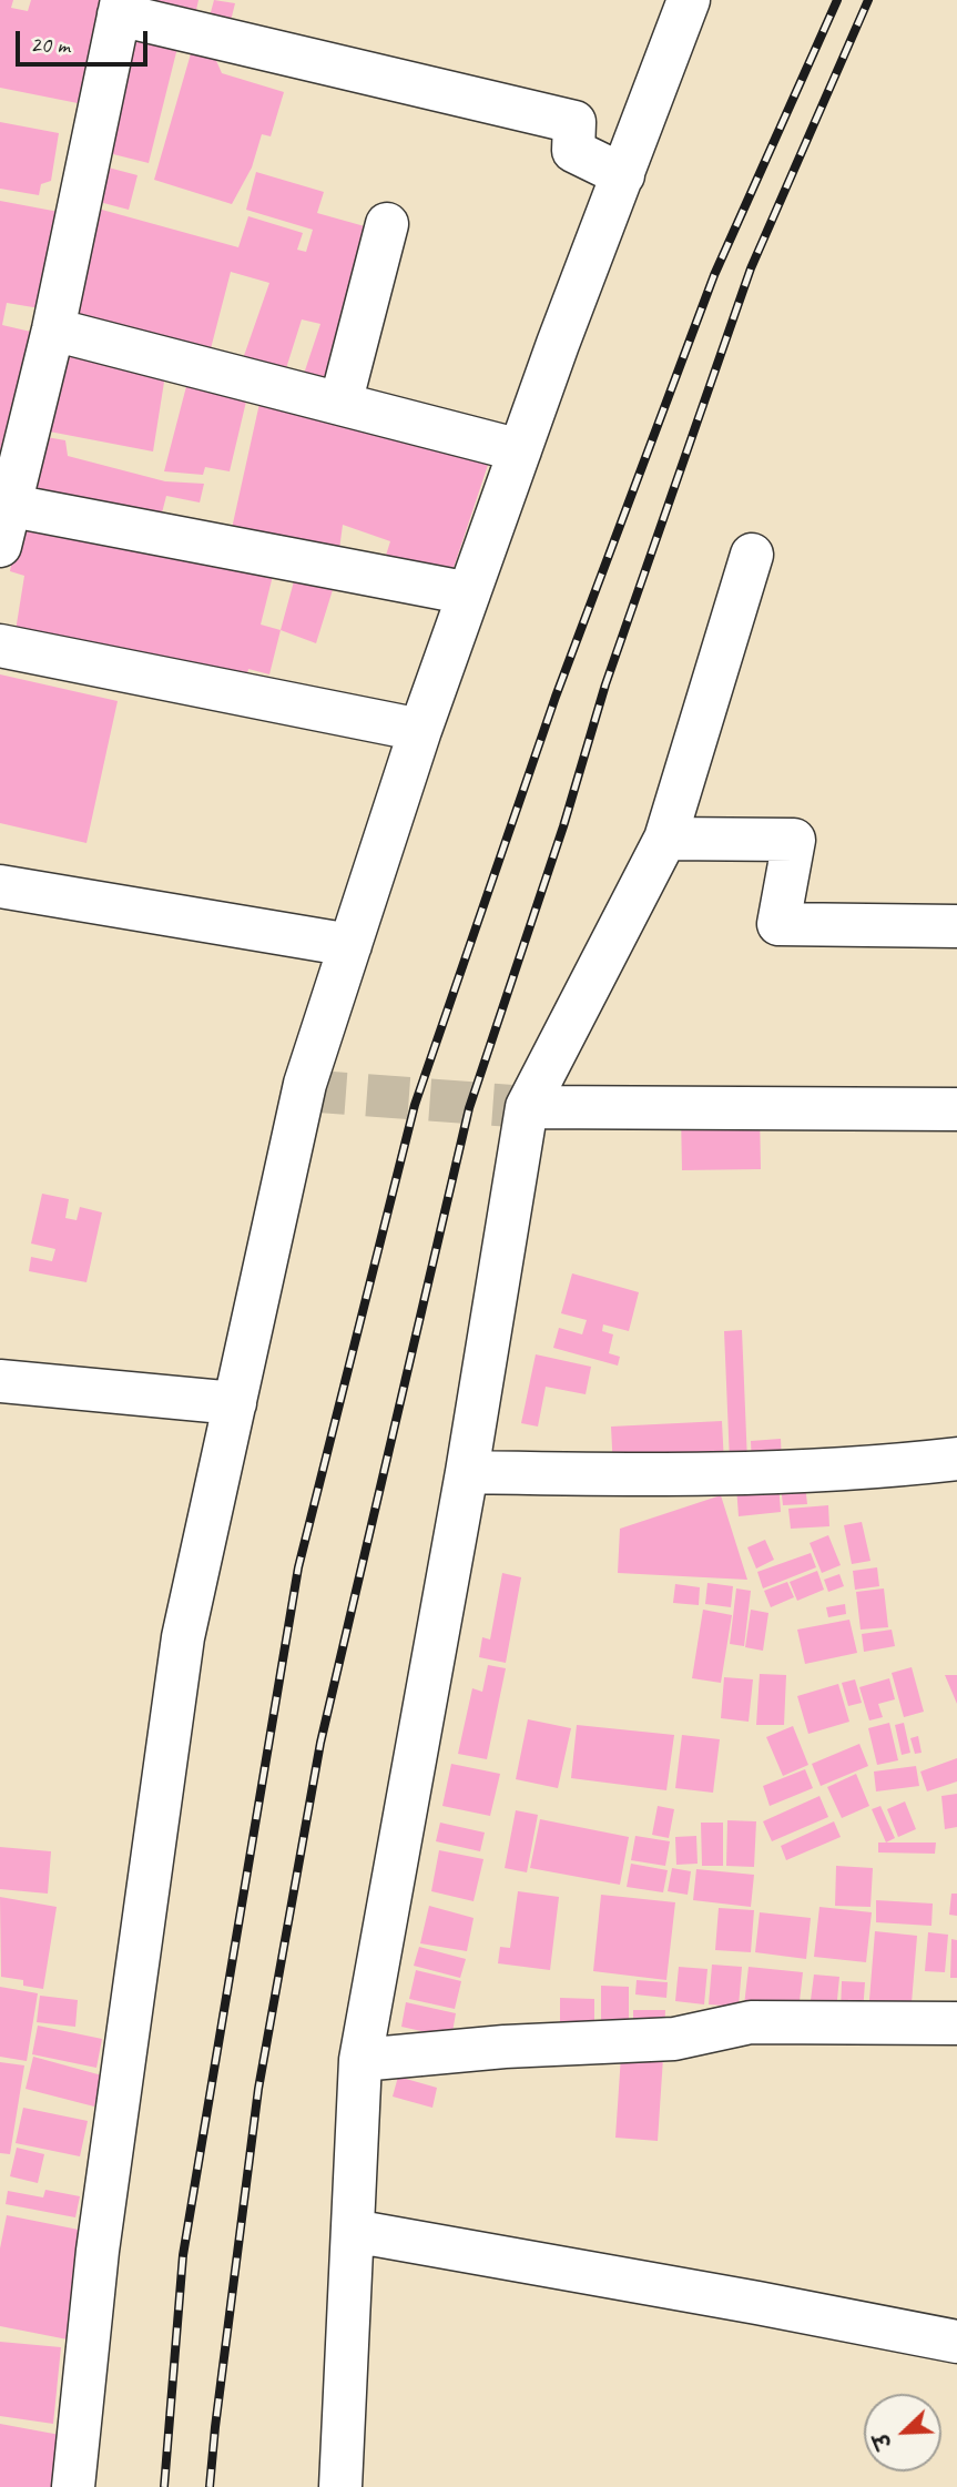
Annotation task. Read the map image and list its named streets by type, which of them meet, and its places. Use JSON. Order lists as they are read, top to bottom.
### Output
{
  "scale_bar": "20 m",
  "north": "bottom left"
}
